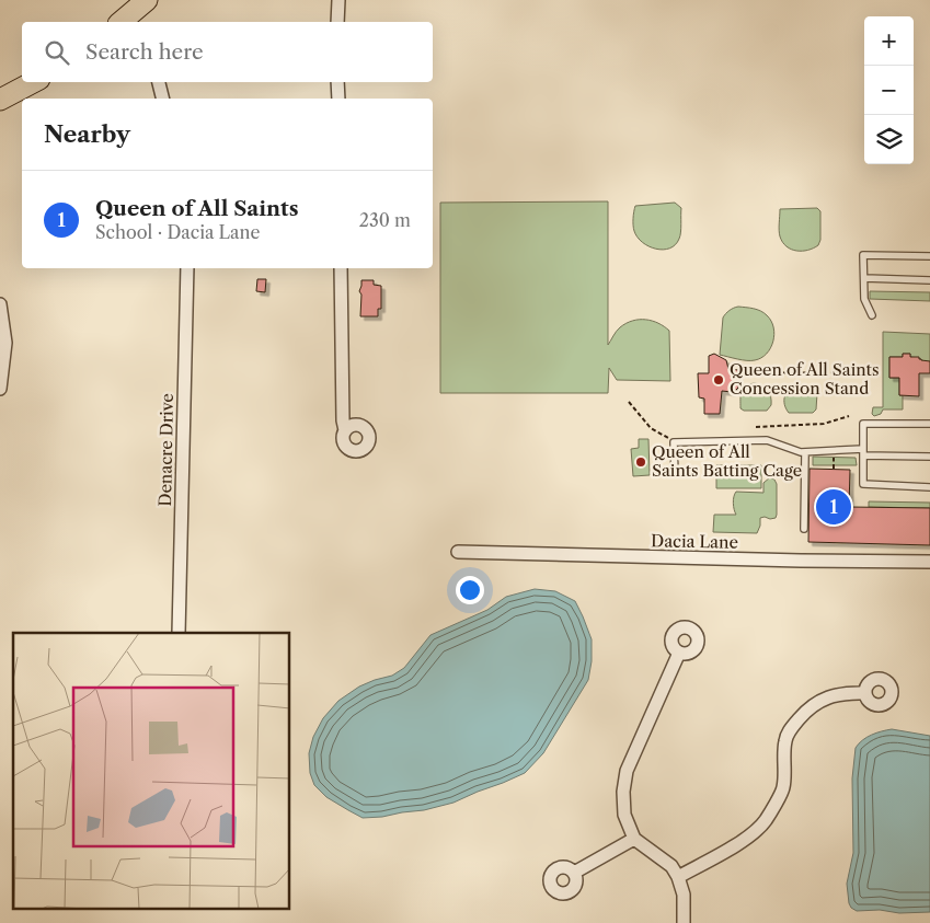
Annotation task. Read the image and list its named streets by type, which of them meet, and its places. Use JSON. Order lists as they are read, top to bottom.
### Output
{
  "streets": {
    "street": ["Denacre Drive", "Dacia Lane"]
  },
  "places": ["Queen of All Saints Concession Stand", "Queen of All Saints Batting Cage"],
  "page": {
    "map_buttons": ["+", "−"],
    "search": "Search here",
    "heading": "Nearby",
    "list": [
      {
        "mark": "1",
        "name": "Queen of All Saints",
        "note": "School · Dacia Lane",
        "value": "230 m"
      }
    ],
    "pins": "1"
  }
}
